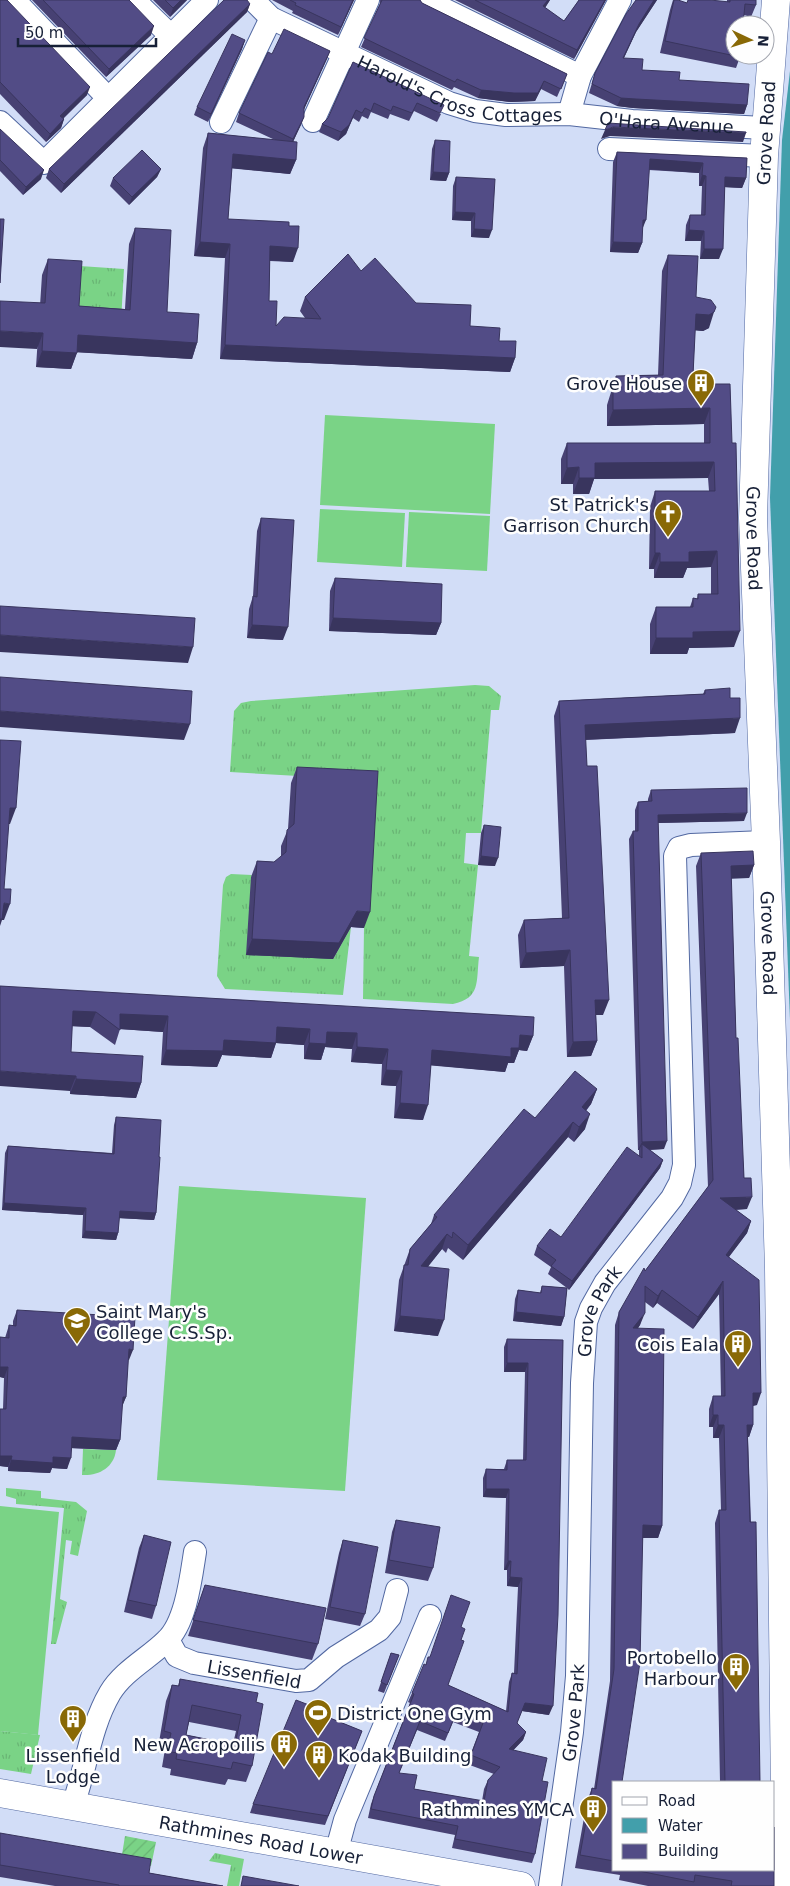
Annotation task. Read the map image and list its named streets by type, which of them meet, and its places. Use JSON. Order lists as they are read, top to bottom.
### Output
{
  "streets": {
    "main road": ["Grove Road", "Rathmines Road Lower"],
    "street": [
      "Harold's Cross Cottages",
      "O'Hara Avenue",
      "Grove Park",
      "Lissenfield"
    ]
  },
  "crossings": [
    ["Harold's Cross Cottages", "O'Hara Avenue"],
    ["O'Hara Avenue", "Grove Road"],
    ["Grove Road", "Grove Park"]
  ],
  "places": {
    "building": [
      "Grove House",
      "Cois Eala",
      "Portobello Harbour",
      "Lissenfield Lodge",
      "New Acropoilis",
      "Kodak Building",
      "Rathmines YMCA"
    ],
    "church": ["St Patrick's Garrison Church"],
    "school or university": ["Saint Mary's College C.S.Sp."],
    "sports": ["District One Gym"]
  },
  "legend": ["Road", "Water", "Building"],
  "scale_bar": "50 m",
  "north": "right"
}
